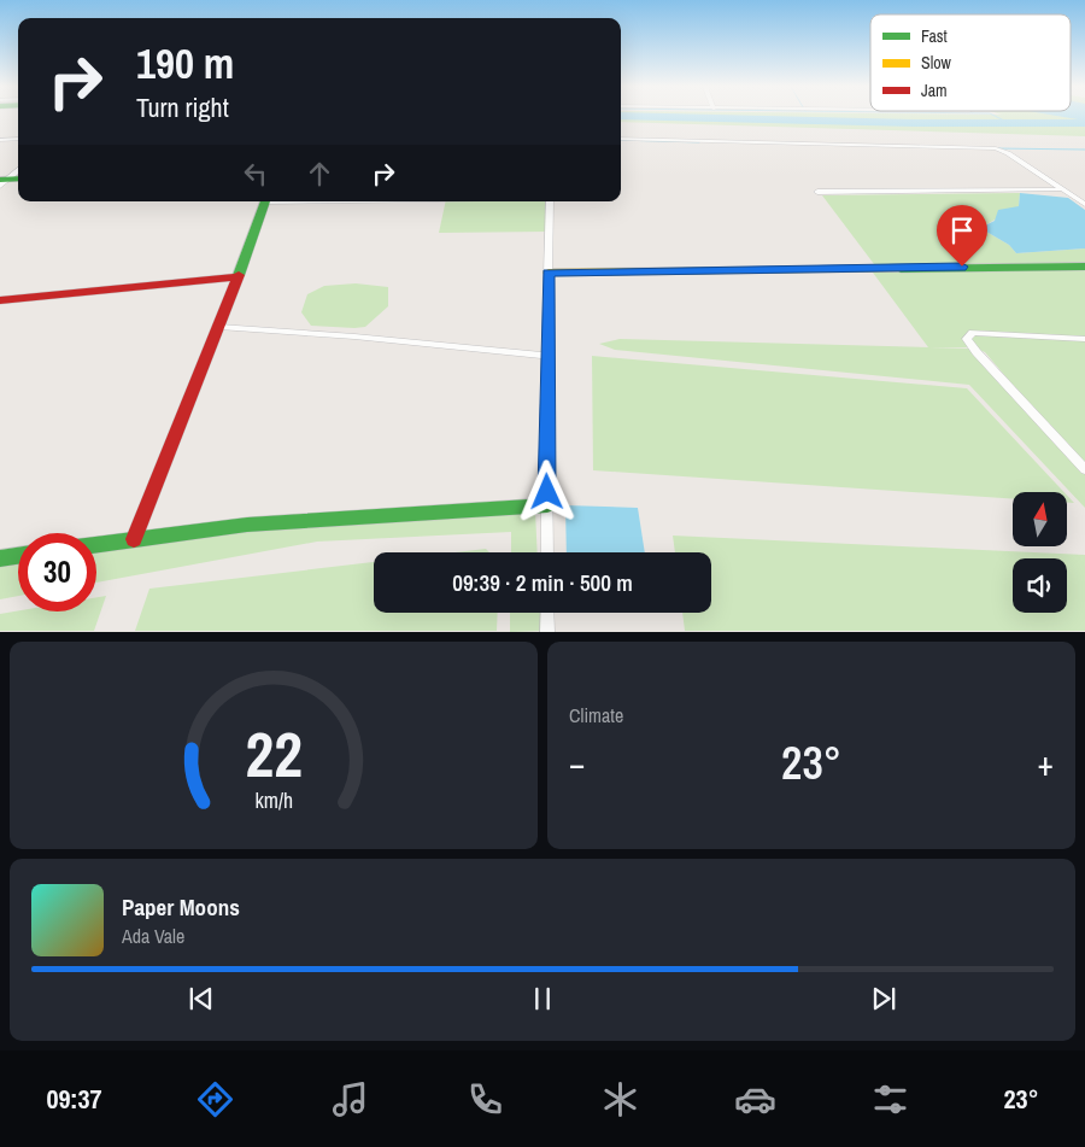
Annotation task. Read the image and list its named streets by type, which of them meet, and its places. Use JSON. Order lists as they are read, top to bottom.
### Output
{
  "legend": ["Fast", "Slow", "Jam"],
  "north": "top",
  "page": {
    "turn": ["190 m", "Turn right"],
    "limit": "30",
    "trip": "09:39 · 2 min · 500 m",
    "tile": "Climate",
    "heat": ["−", "23°", "+"],
    "song": ["Paper Moons", "Ada Vale"],
    "tabs": ["09:37", "23°"],
    "gauge": ["22", "km/h"]
  }
}
